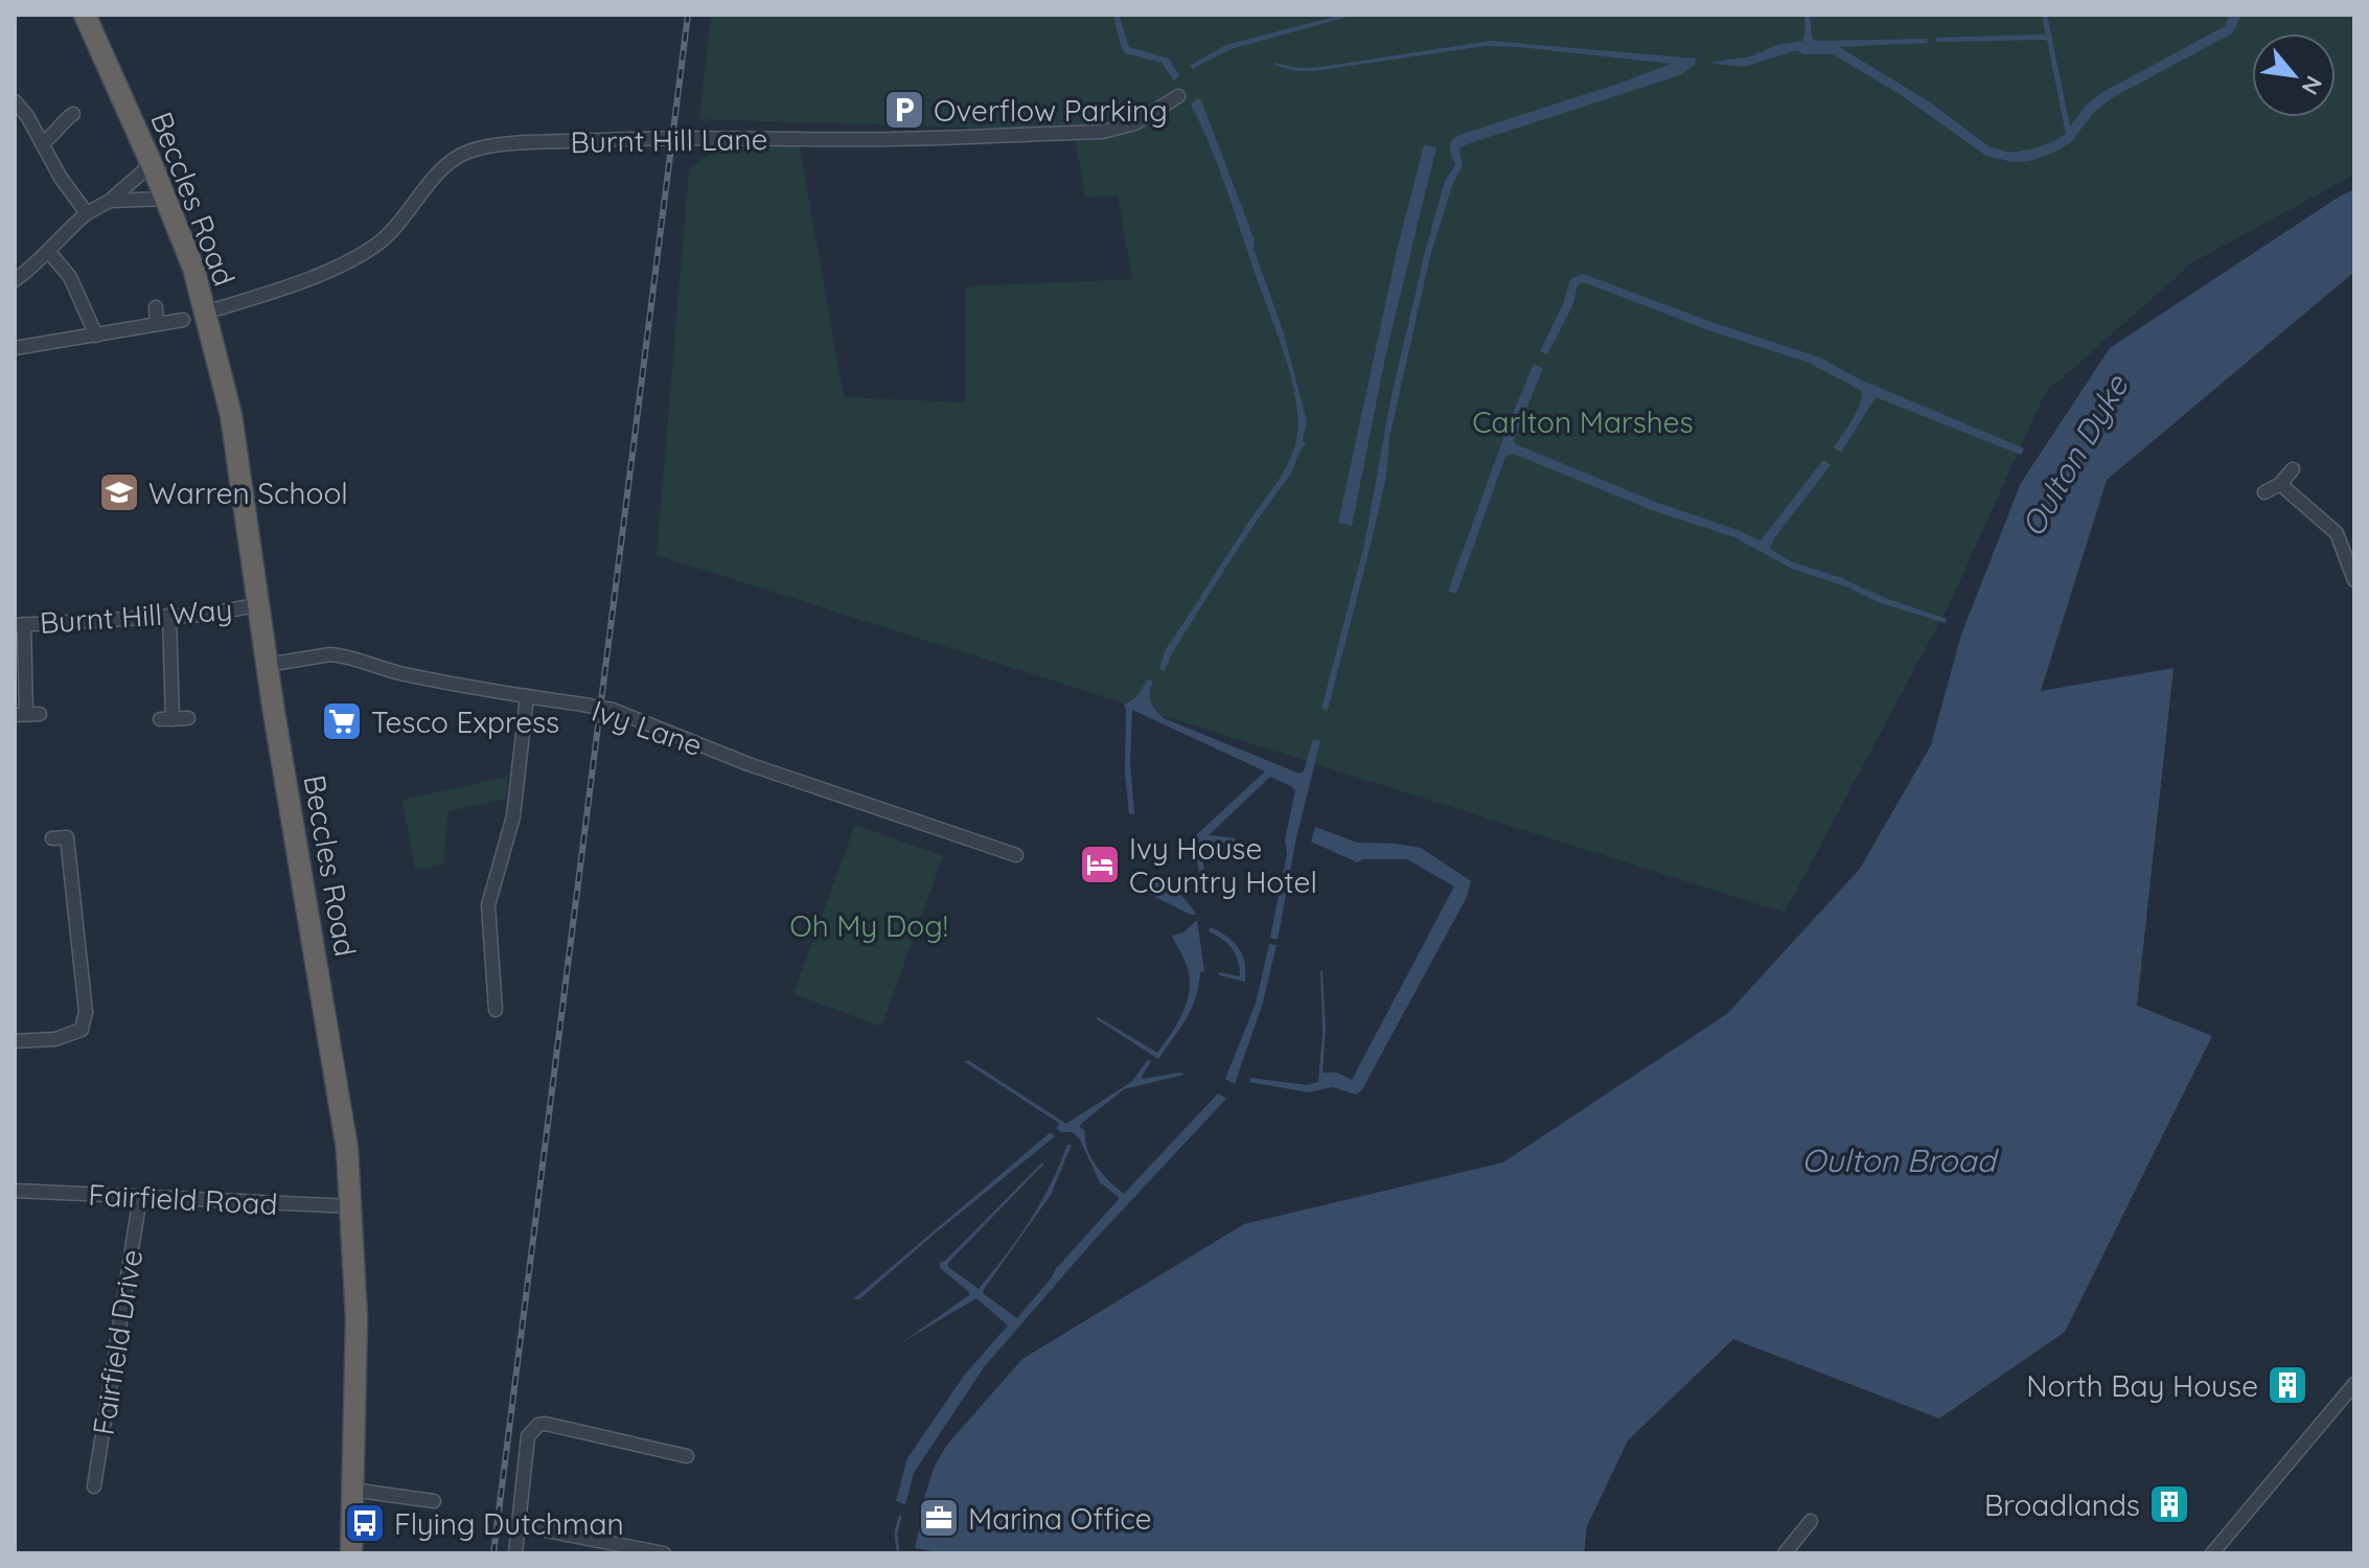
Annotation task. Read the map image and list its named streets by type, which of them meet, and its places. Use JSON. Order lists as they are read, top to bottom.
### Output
{
  "streets": {
    "highway": ["Beccles Road"],
    "street": [
      "Burnt Hill Lane",
      "Burnt Hill Way",
      "Ivy Lane",
      "Fairfield Road",
      "Fairfield Drive"
    ]
  },
  "crossings": [
    ["Burnt Hill Lane", "Beccles Road"],
    ["Beccles Road", "Burnt Hill Way"],
    ["Beccles Road", "Ivy Lane"],
    ["Beccles Road", "Fairfield Road"],
    ["Fairfield Road", "Fairfield Drive"]
  ],
  "water": ["Oulton Dyke", "Oulton Broad"],
  "parks": ["Carlton Marshes", "Oh My Dog!"],
  "places": {
    "parking": ["Overflow Parking"],
    "school or university": ["Warren School"],
    "supermarket": ["Tesco Express"],
    "hotel": ["Ivy House Country Hotel"],
    "building": ["North Bay House", "Broadlands"],
    "office": ["Marina Office"],
    "bus stop": ["Flying Dutchman"]
  },
  "north": "bottom right"
}
